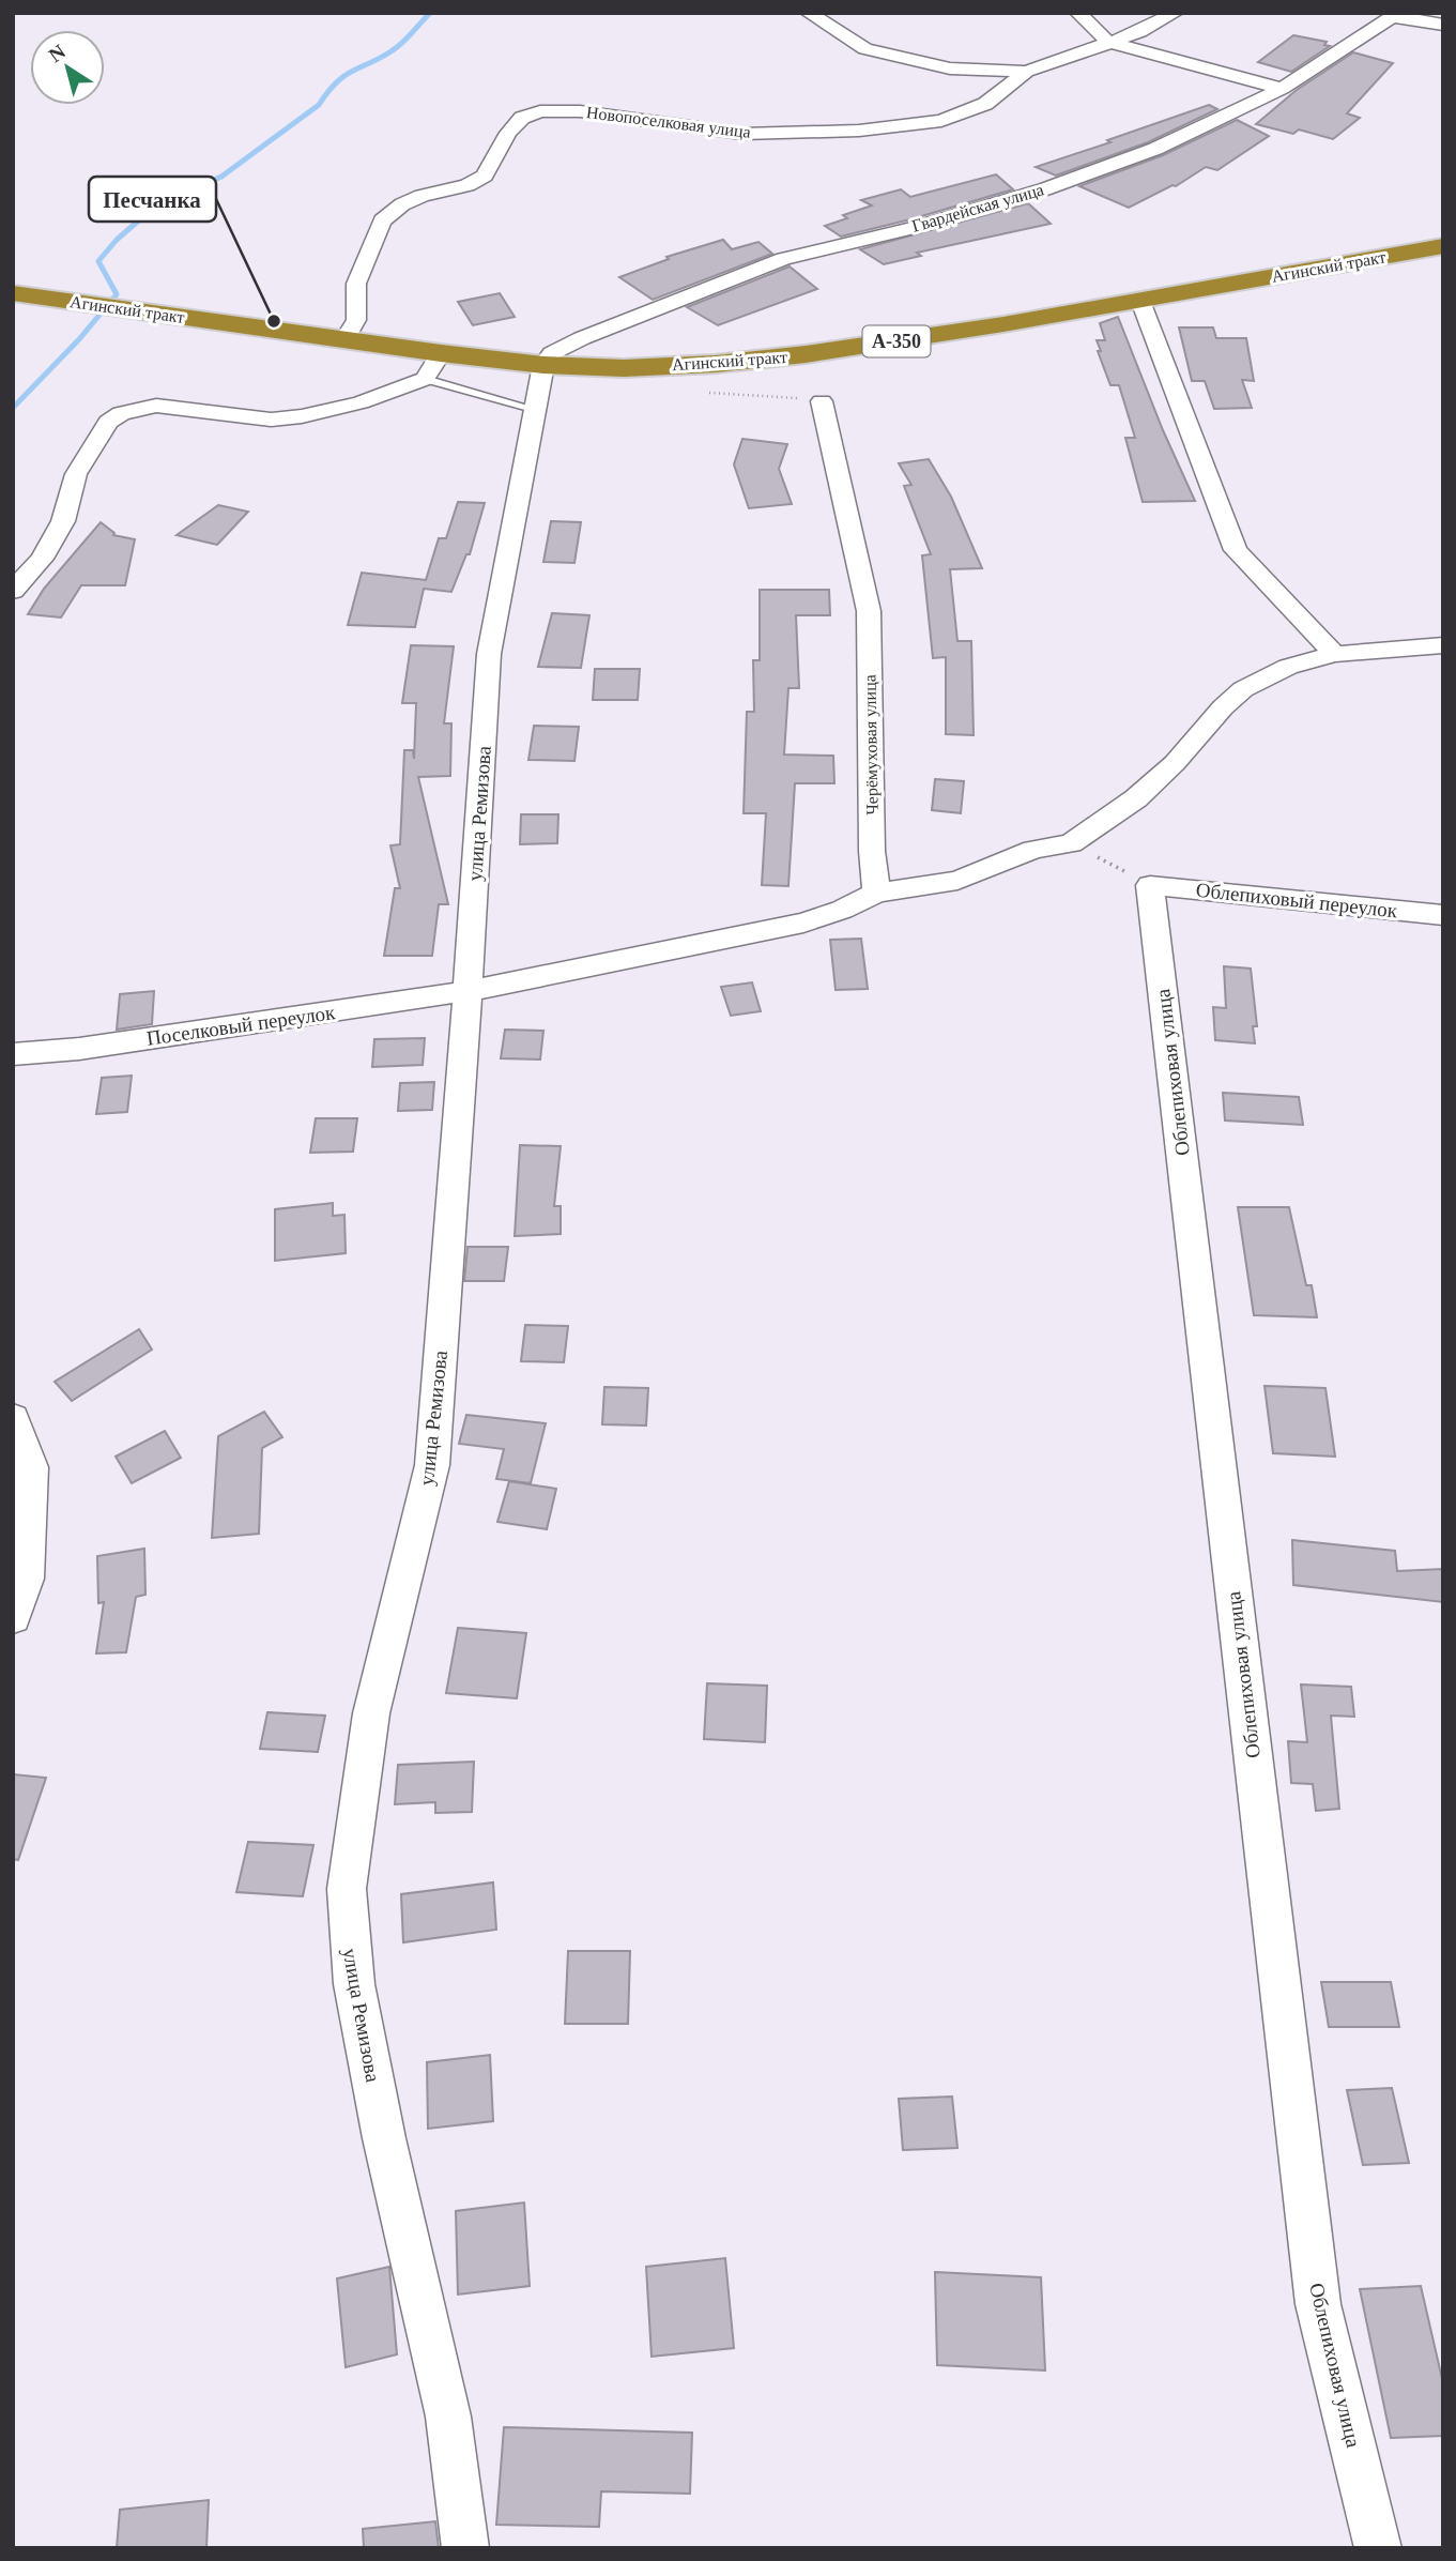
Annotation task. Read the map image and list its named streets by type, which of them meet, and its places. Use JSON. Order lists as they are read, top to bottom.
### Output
{
  "streets": {
    "highway": ["Агинский тракт", "А-350"],
    "street": [
      "Новопоселковая улица",
      "Гвардейская улица",
      "Черёмуховая улица",
      "улица Ремизова",
      "Облепиховый переулок",
      "Поселковый переулок",
      "Облепиховая улица"
    ]
  },
  "crossings": [
    ["Новопоселковая улица", "Агинский тракт"],
    ["Гвардейская улица", "Агинский тракт"],
    ["Гвардейская улица", "улица Ремизова"],
    ["Агинский тракт", "улица Ремизова"],
    ["Черёмуховая улица", "Поселковый переулок"],
    ["улица Ремизова", "Поселковый переулок"],
    ["Облепиховый переулок", "Облепиховая улица"]
  ],
  "places": ["Песчанка"],
  "north": "top left"
}
